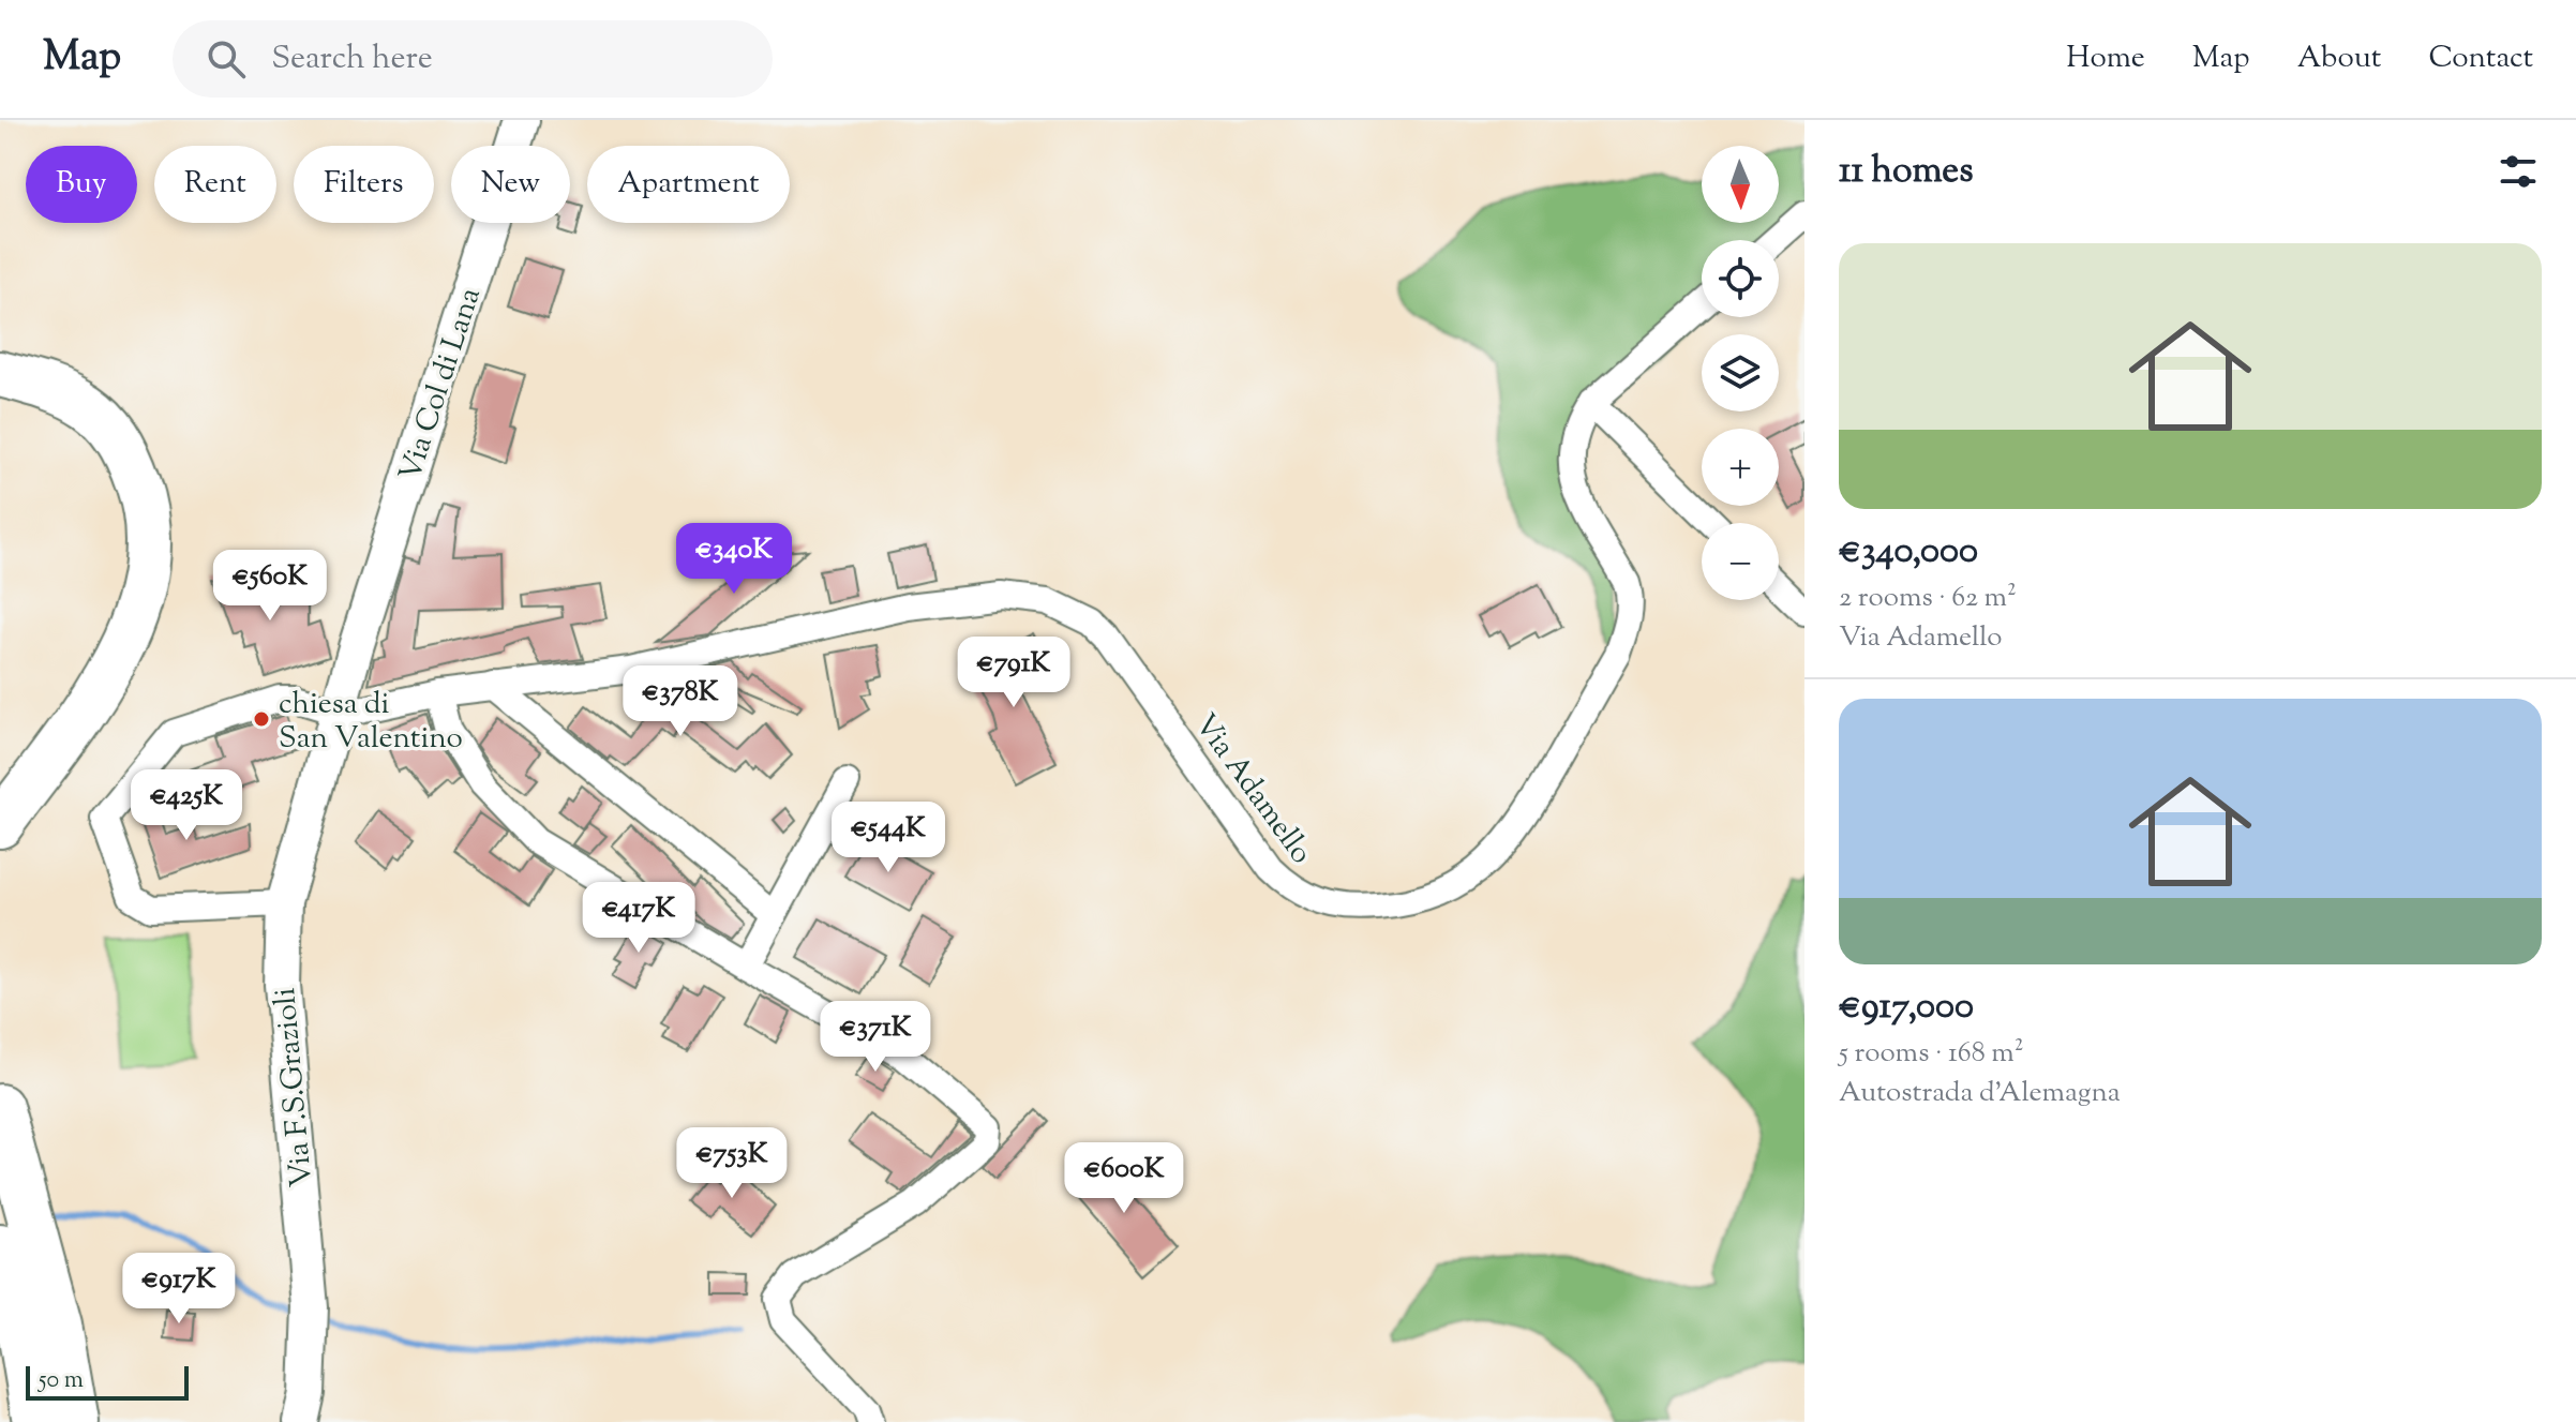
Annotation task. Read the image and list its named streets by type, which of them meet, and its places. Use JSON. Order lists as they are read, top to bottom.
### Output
{
  "streets": {
    "main road": ["Via Col di Lana", "Via F.S.Grazioli"],
    "street": ["Via Adamello"]
  },
  "crossings": [
    ["Via Col di Lana", "Via Adamello"],
    ["Via Col di Lana", "Via F.S.Grazioli"],
    ["Via Adamello", "Via F.S.Grazioli"]
  ],
  "places": ["chiesa di San Valentino"],
  "scale_bar": "50 m",
  "north": "bottom",
  "page": {
    "header": "Map",
    "search": "Search here",
    "nav": [
      "Home",
      "Map",
      "About",
      "Contact"
    ],
    "heading": "11 homes",
    "map_buttons": ["+", "−"],
    "chip": [
      "Buy",
      "Rent",
      "Filters",
      "New",
      "Apartment"
    ],
    "list": [
      {
        "name": "€340,000",
        "note": "2 rooms · 62 m² · Via Adamello"
      },
      {
        "name": "€917,000",
        "note": "5 rooms · 168 m² · Autostrada d'Alemagna"
      }
    ],
    "price": [
      "€340K",
      "€560K",
      "€791K",
      "€378K",
      "€425K",
      "€544K",
      "€417K",
      "€371K",
      "€753K",
      "€600K",
      "€917K"
    ],
    "scale": "50 m"
  }
}
